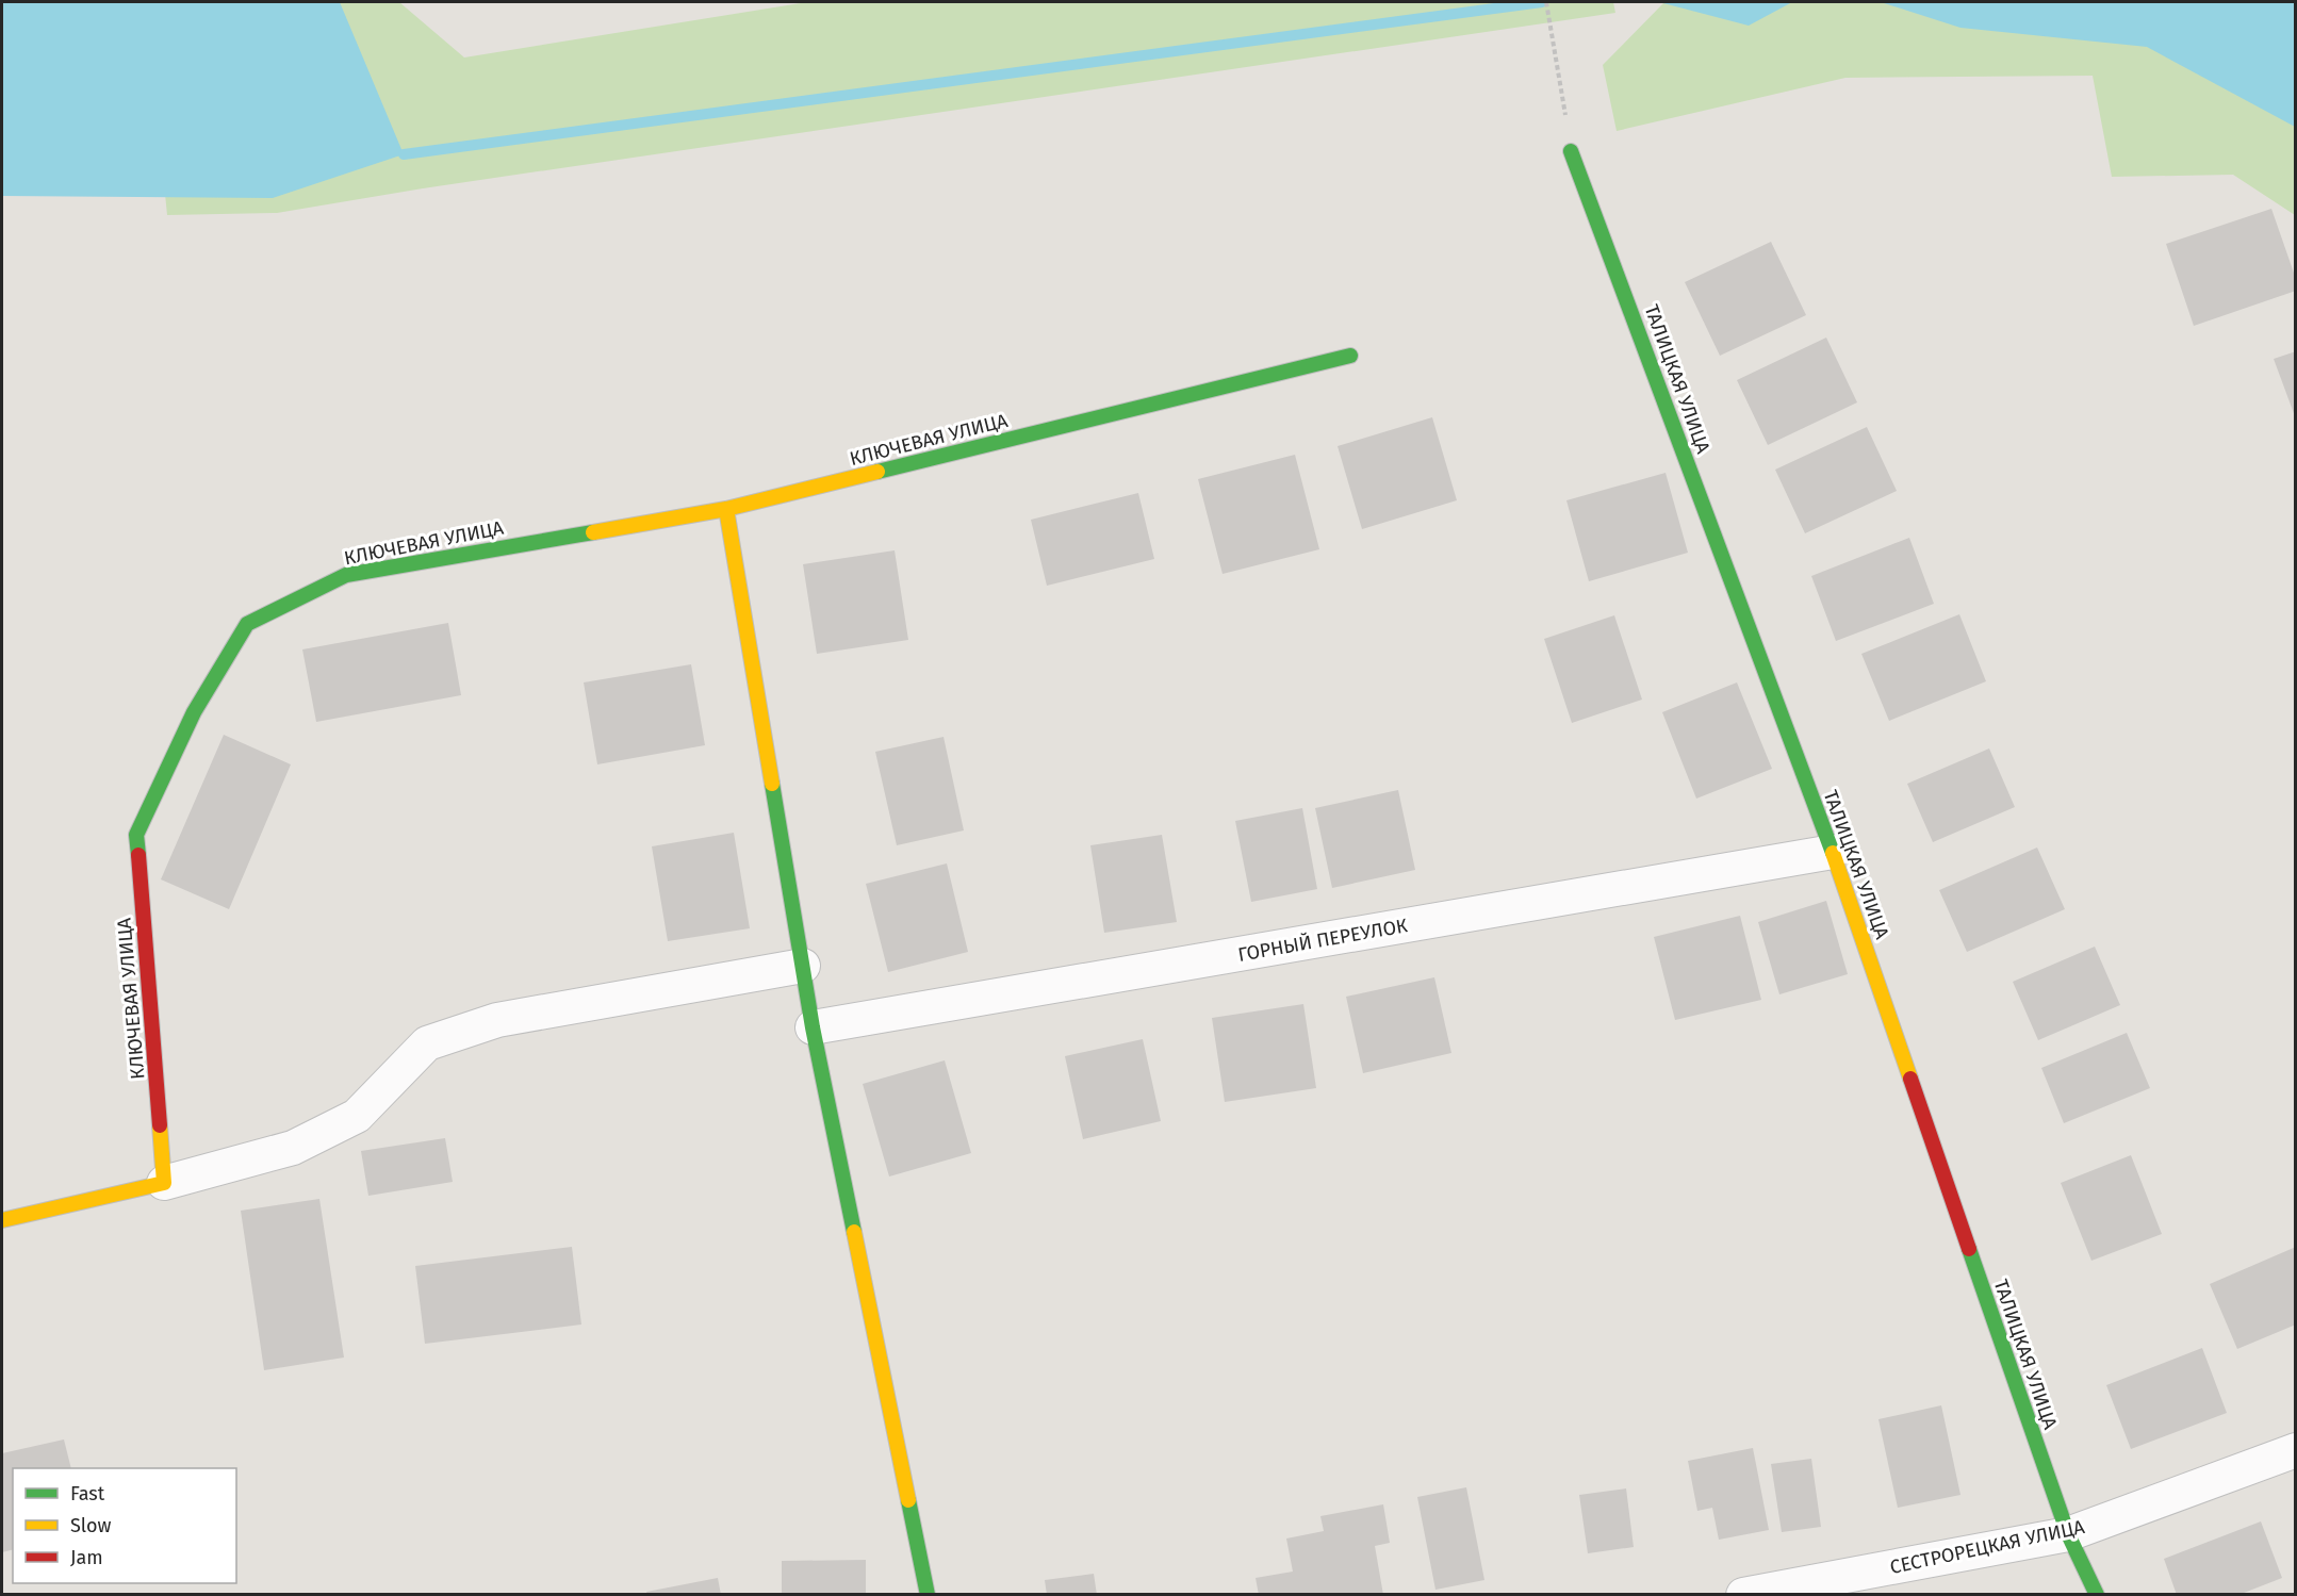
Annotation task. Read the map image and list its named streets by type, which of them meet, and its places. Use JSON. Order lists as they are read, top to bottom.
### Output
{
  "streets": {
    "street": [
      "ТАЛИЦКАЯ УЛИЦА",
      "КЛЮЧЕВАЯ УЛИЦА",
      "ГОРНЫЙ ПЕРЕУЛОК",
      "СЕСТРОРЕЦКАЯ УЛИЦА"
    ]
  },
  "crossings": [
    ["ТАЛИЦКАЯ УЛИЦА", "ГОРНЫЙ ПЕРЕУЛОК"],
    ["ТАЛИЦКАЯ УЛИЦА", "СЕСТРОРЕЦКАЯ УЛИЦА"]
  ],
  "legend": ["Fast", "Slow", "Jam"]
}
